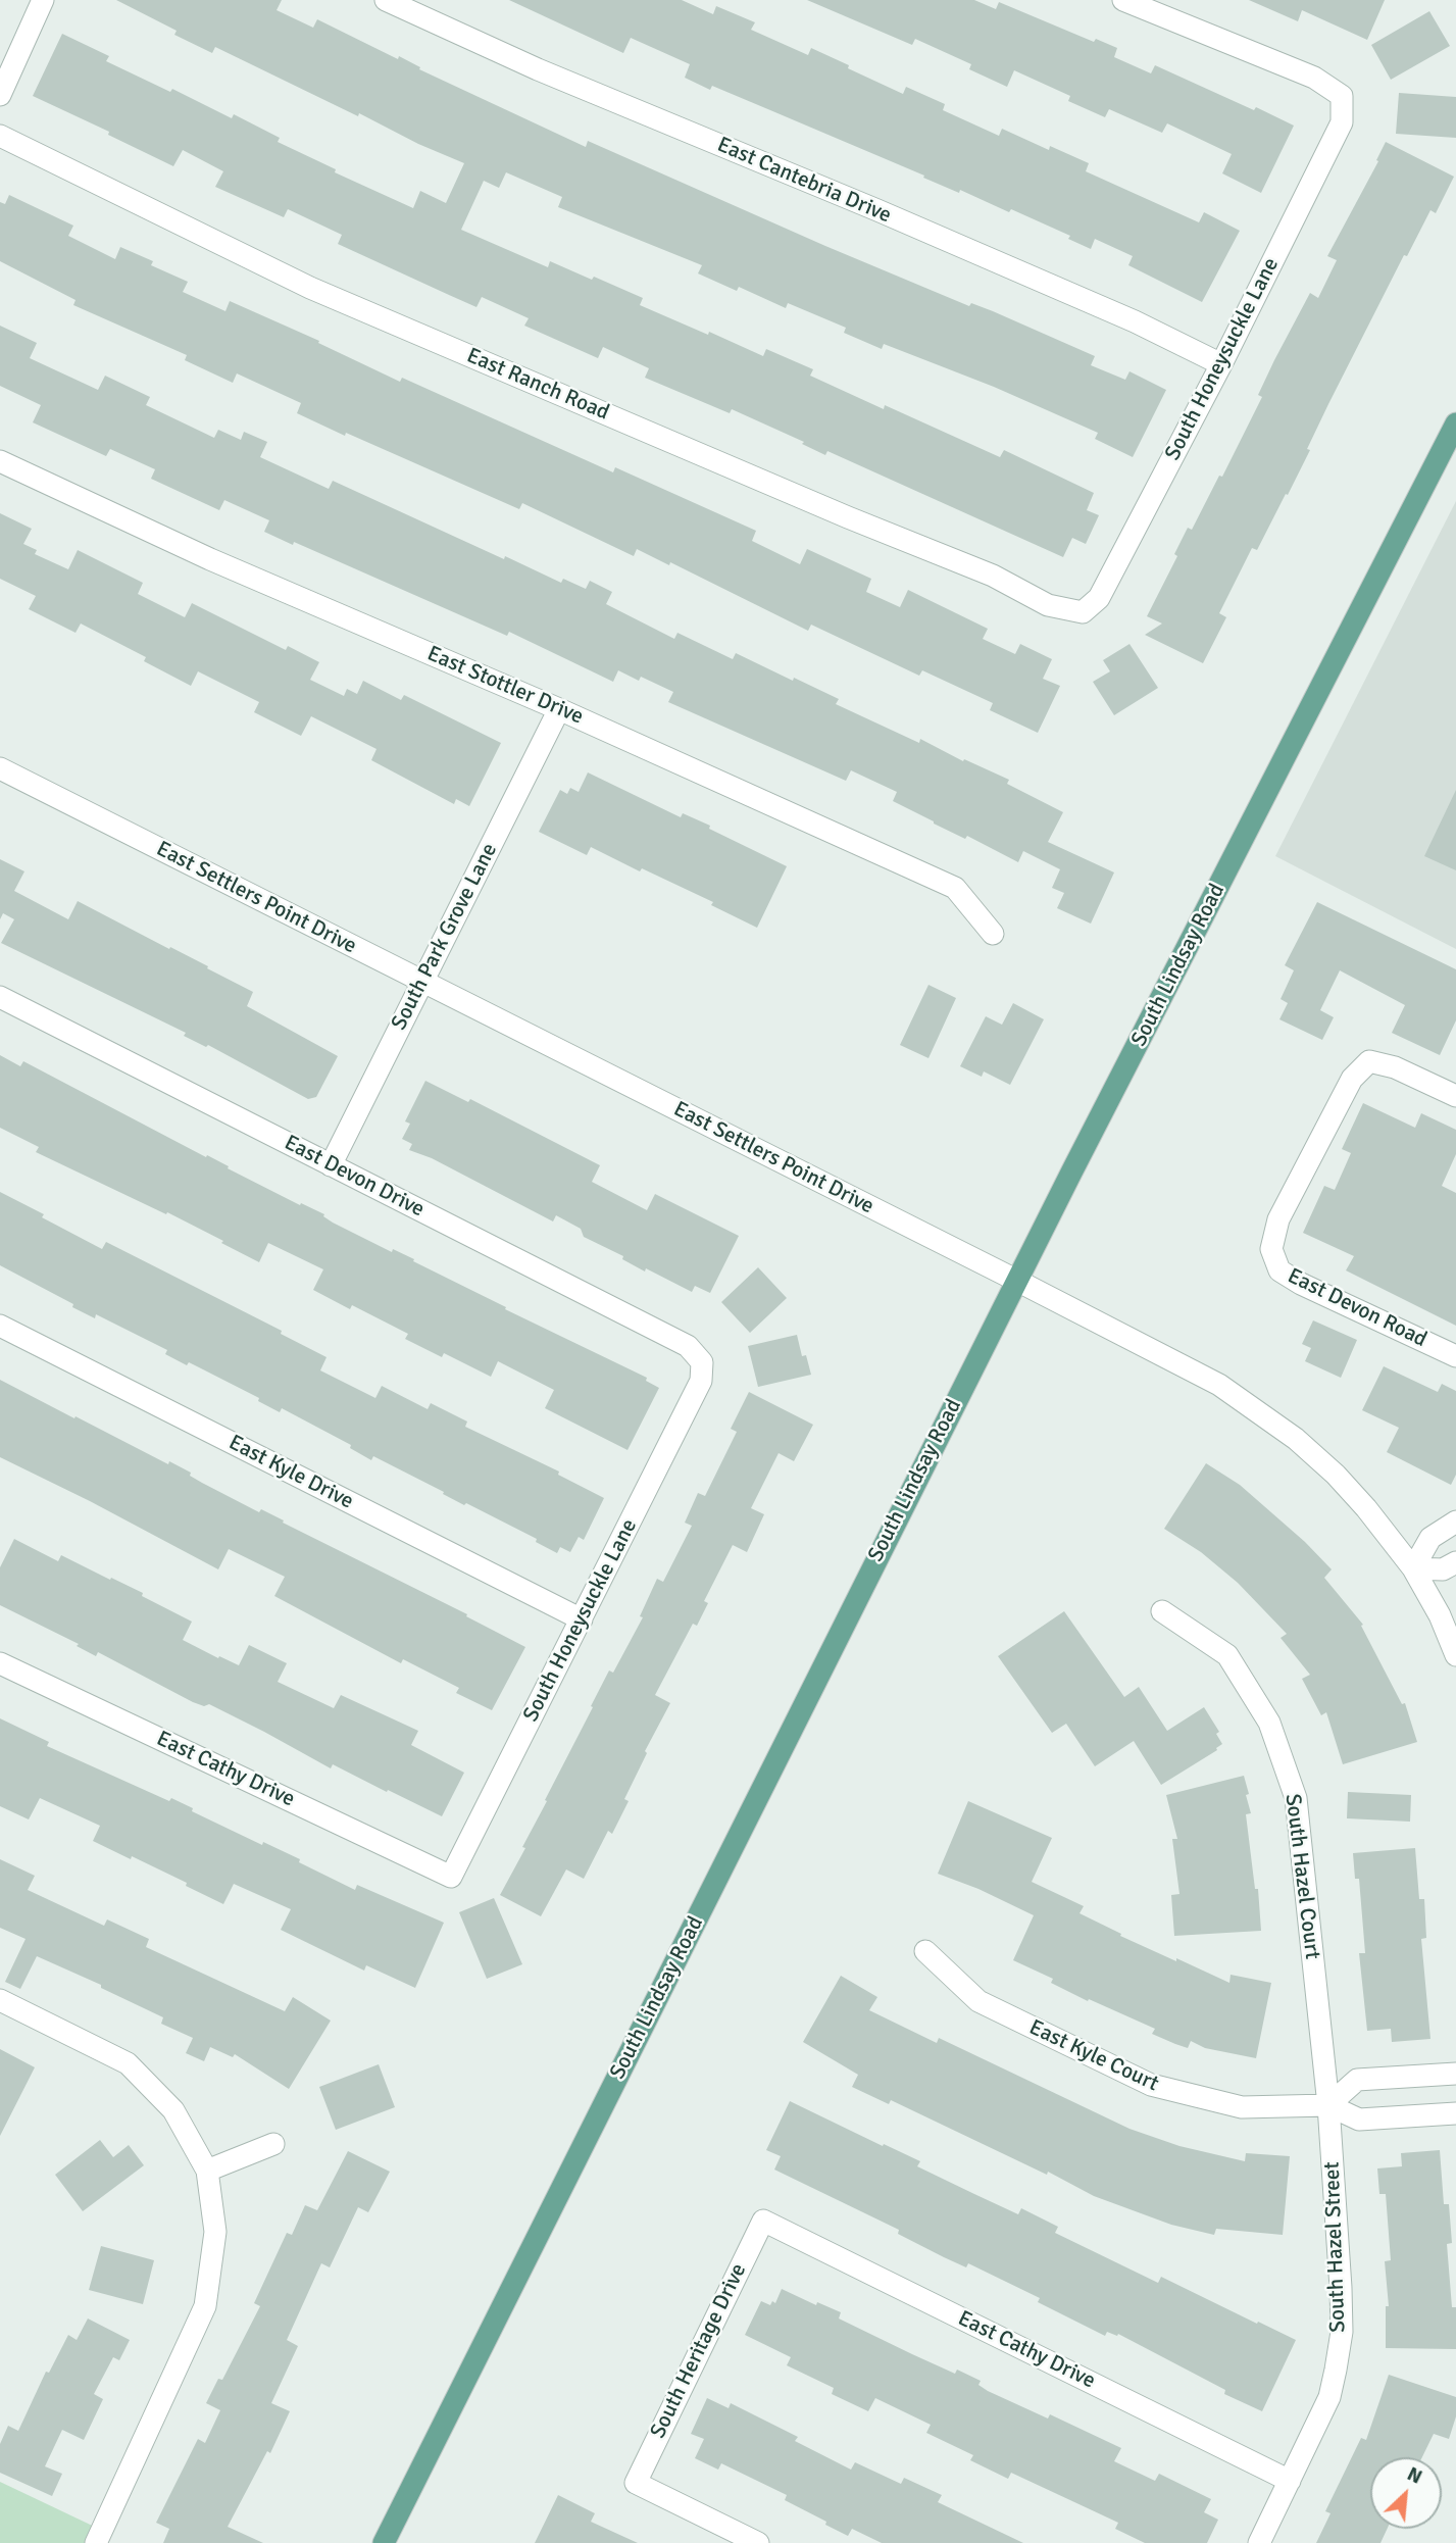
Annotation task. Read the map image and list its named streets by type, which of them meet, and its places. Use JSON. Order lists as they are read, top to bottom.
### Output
{
  "streets": {
    "main road": ["South Lindsay Road"],
    "street": [
      "East Cantebria Drive",
      "South Honeysuckle Lane",
      "East Ranch Road",
      "East Stottler Drive",
      "East Settlers Point Drive",
      "South Park Grove Lane",
      "East Devon Drive",
      "East Devon Road",
      "East Kyle Drive",
      "East Cathy Drive",
      "South Hazel Court",
      "East Kyle Court",
      "South Hazel Street",
      "South Heritage Drive"
    ]
  },
  "crossings": [
    ["East Cantebria Drive", "South Honeysuckle Lane"],
    ["South Honeysuckle Lane", "East Ranch Road"],
    ["South Honeysuckle Lane", "East Devon Drive"],
    ["South Honeysuckle Lane", "East Kyle Drive"],
    ["South Honeysuckle Lane", "East Cathy Drive"],
    ["East Stottler Drive", "South Park Grove Lane"],
    ["East Settlers Point Drive", "South Park Grove Lane"],
    ["East Settlers Point Drive", "South Lindsay Road"],
    ["South Park Grove Lane", "East Devon Drive"],
    ["East Cathy Drive", "South Hazel Street"],
    ["East Cathy Drive", "South Heritage Drive"],
    ["South Hazel Court", "East Kyle Court"],
    ["South Hazel Court", "South Hazel Street"],
    ["East Kyle Court", "South Hazel Street"]
  ],
  "north": "top right"
}
